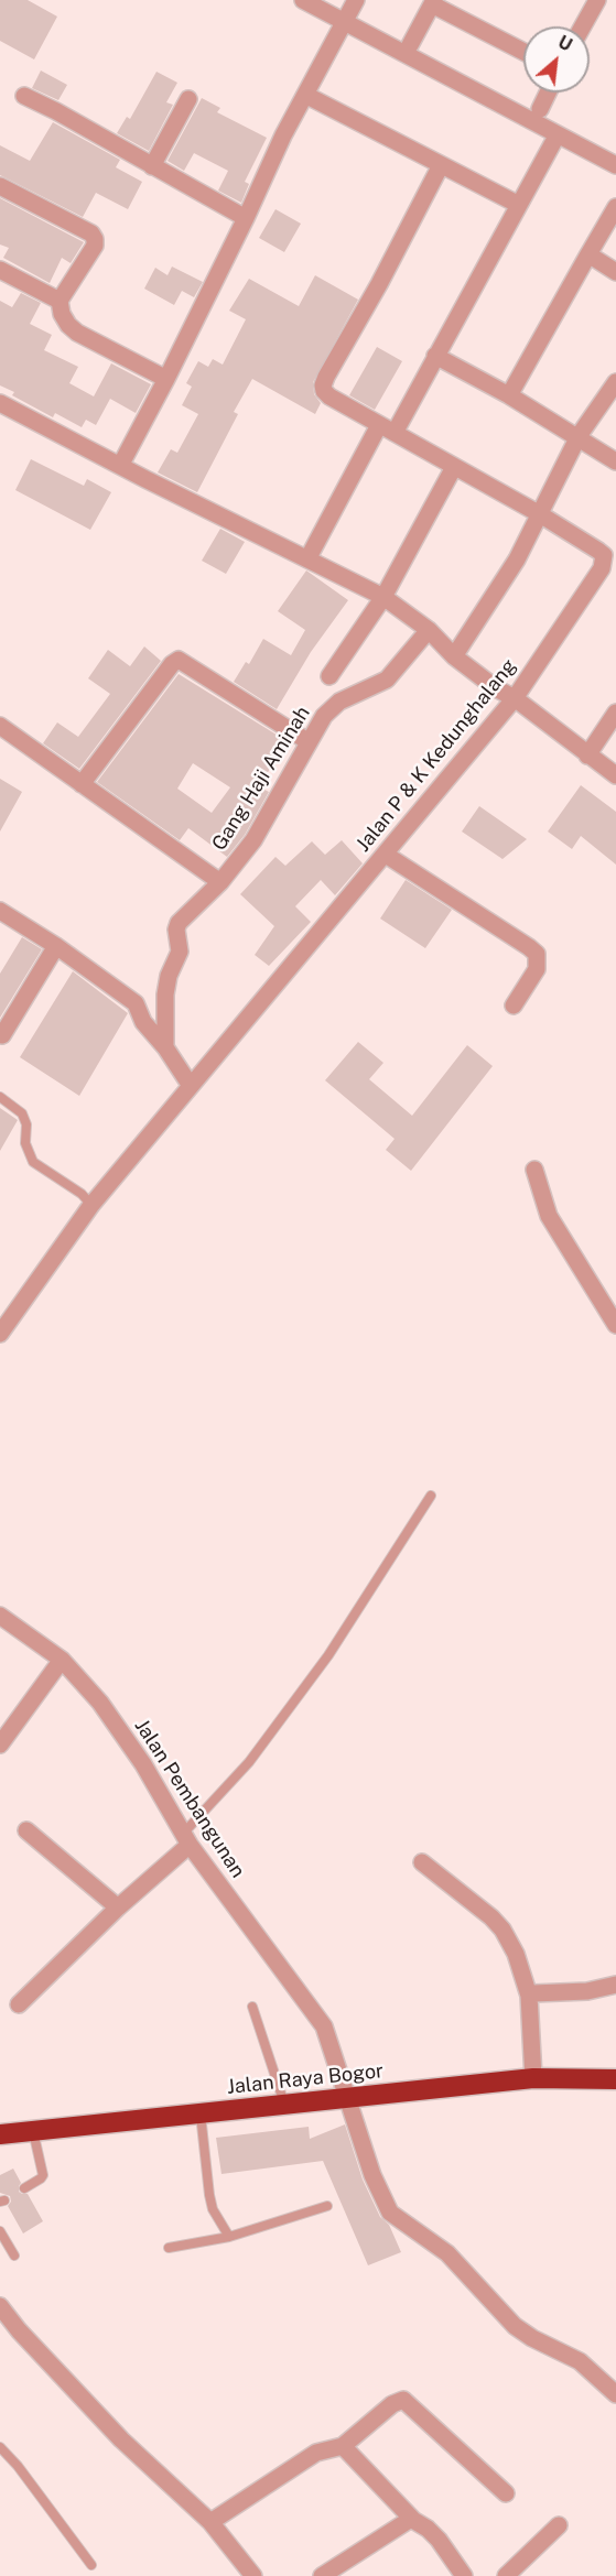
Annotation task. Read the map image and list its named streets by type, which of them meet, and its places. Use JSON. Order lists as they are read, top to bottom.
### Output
{
  "streets": {
    "highway": ["Jalan Raya Bogor"],
    "street": ["Jalan P & K Kedunghalang", "Gang Haji Aminah", "Jalan Pembangunan"]
  },
  "crossings": [
    ["Jalan Pembangunan", "Jalan Raya Bogor"]
  ],
  "north": "top right"
}
